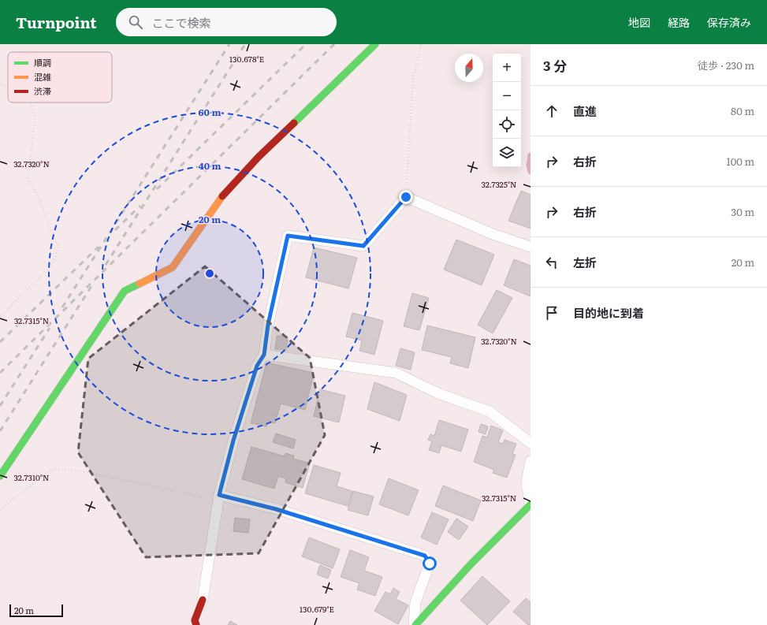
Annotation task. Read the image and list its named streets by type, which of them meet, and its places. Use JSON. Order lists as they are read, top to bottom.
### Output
{
  "legend": ["順調", "混雑", "渋滞"],
  "scale_bar": "20 m",
  "north": "top",
  "page": {
    "header": "Turnpoint",
    "search": "ここで検索",
    "nav": ["地図", "経路", "保存済み"],
    "heading": ["3 分", "徒歩 · 230 m"],
    "map_buttons": ["+", "−"],
    "list": [
      ["直進", "80 m"],
      ["右折", "100 m"],
      ["右折", "30 m"],
      ["左折", "20 m"],
      "目的地に到着"
    ],
    "scale": "20 m"
  },
  "coordinates": [
    "130.678°E",
    "32.7320°N",
    "32.7325°N",
    "32.7315°N",
    "32.7310°N",
    "130.679°E"
  ],
  "rings": ["60 m", "40 m", "20 m"]
}
